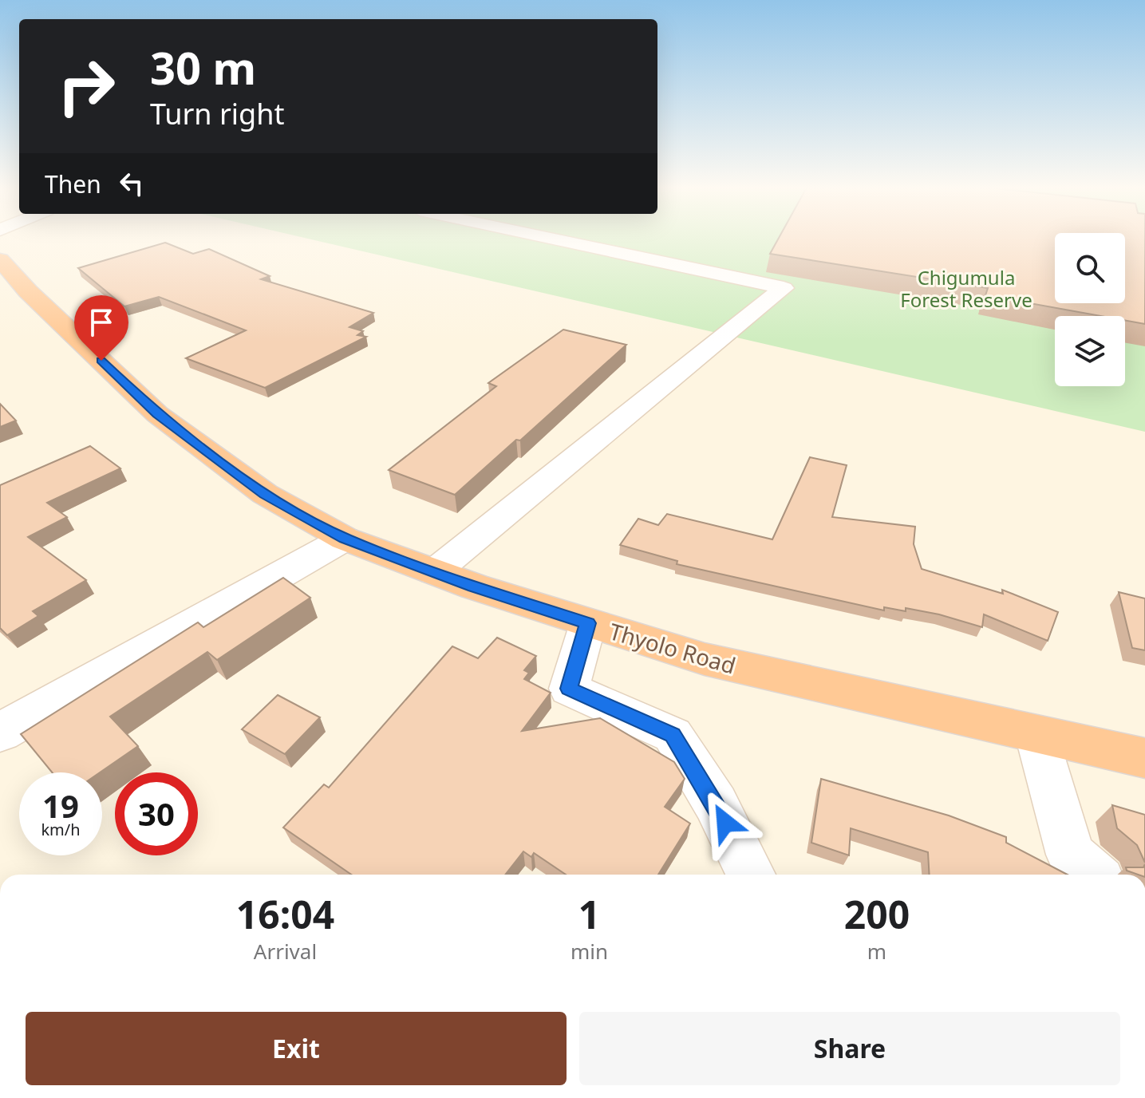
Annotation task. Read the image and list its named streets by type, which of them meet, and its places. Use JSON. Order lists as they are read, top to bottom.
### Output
{
  "streets": {
    "highway": ["Thyolo Road"]
  },
  "parks": ["Chigumula Forest Reserve"],
  "page": {
    "turn": ["30 m", "Turn right"],
    "then": "Then",
    "speed": "19 km/h",
    "limit": "30",
    "eta": [
      "16:04",
      "Arrival",
      "1",
      "min",
      "200",
      "m"
    ],
    "buttons": ["Exit", "Share"]
  }
}
